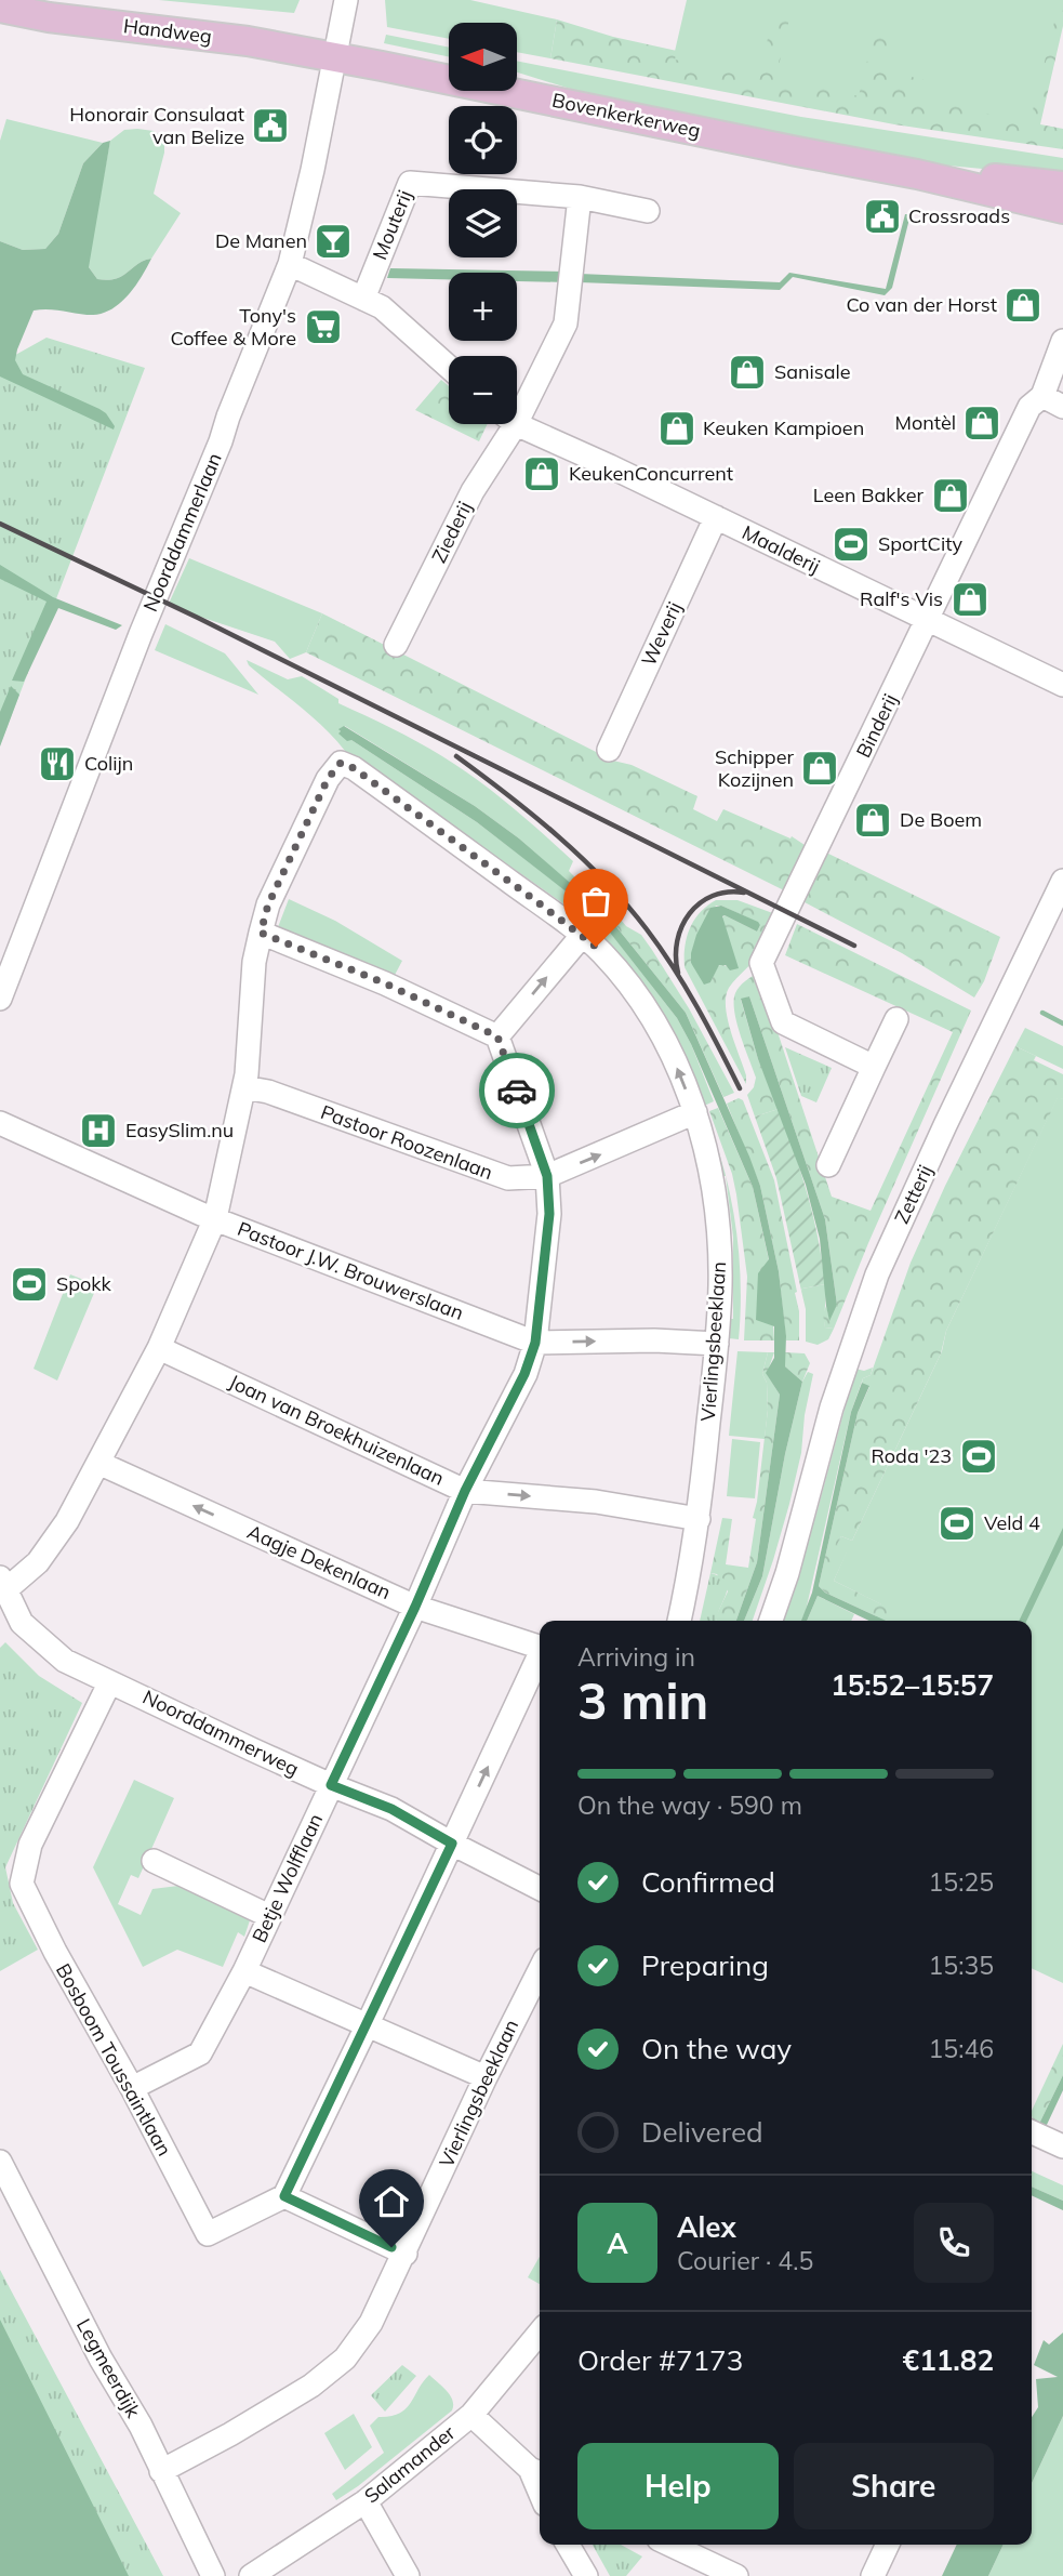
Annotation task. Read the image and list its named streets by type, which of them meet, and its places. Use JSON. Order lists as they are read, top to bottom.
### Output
{
  "streets": {
    "main road": ["Handweg", "Bovenkerkerweg"],
    "street": [
      "Mouterij",
      "Noorddammerlaan",
      "Ziederij",
      "Maalderij",
      "Weverij",
      "Binderij",
      "Pastoor Roozenlaan",
      "Zetterij",
      "Pastoor J.W. Brouwerslaan",
      "Vierlingsbeeklaan",
      "Joan van Broekhuizenlaan",
      "Aagje Dekenlaan",
      "Noorddammerweg",
      "Betje Wolfflaan",
      "Bosboom Toussaintlaan",
      "Legmeerdijk",
      "Salamander"
    ]
  },
  "crossings": [
    ["Handweg", "Bovenkerkerweg"],
    ["Handweg", "Noorddammerlaan"],
    ["Bovenkerkerweg", "Noorddammerlaan"],
    ["Maalderij", "Weverij"],
    ["Maalderij", "Binderij"],
    ["Pastoor Roozenlaan", "Vierlingsbeeklaan"],
    ["Pastoor Roozenlaan", "Betje Wolfflaan"],
    ["Pastoor J.W. Brouwerslaan", "Vierlingsbeeklaan"],
    ["Pastoor J.W. Brouwerslaan", "Betje Wolfflaan"],
    ["Vierlingsbeeklaan", "Joan van Broekhuizenlaan"],
    ["Vierlingsbeeklaan", "Legmeerdijk"],
    ["Joan van Broekhuizenlaan", "Betje Wolfflaan"],
    ["Aagje Dekenlaan", "Betje Wolfflaan"],
    ["Noorddammerweg", "Betje Wolfflaan"],
    ["Noorddammerweg", "Bosboom Toussaintlaan"],
    ["Betje Wolfflaan", "Bosboom Toussaintlaan"]
  ],
  "one_way": ["Joan van Broekhuizenlaan", "Aagje Dekenlaan"],
  "places": {
    "public building": ["Honorair Consulaat van Belize", "Crossroads"],
    "bar": ["De Manen"],
    "shop": [
      "Co van der Horst",
      "Sanisale",
      "Montèl",
      "Keuken Kampioen",
      "KeukenConcurrent",
      "Leen Bakker",
      "Ralf's Vis",
      "Schipper Kozijnen",
      "De Boem"
    ],
    "supermarket": ["Tony's Coffee & More"],
    "sports": [
      "SportCity",
      "Spokk",
      "Roda '23",
      "Veld 4"
    ],
    "restaurant": ["Colijn"],
    "hospital": ["EasySlim.nu"]
  },
  "north": "left",
  "page": {
    "map_buttons": ["+", "−"],
    "heading": ["3 min", "Arriving in", "15:52–15:57"],
    "panel": [
      "Alex",
      "Courier · 4.5",
      "Order #7173",
      "€11.82"
    ],
    "bar": "On the way · 590 m",
    "list": [
      ["Confirmed", "15:25"],
      ["Preparing", "15:35"],
      ["On the way", "15:46"],
      "Delivered"
    ],
    "round": "A",
    "buttons": ["Help", "Share"]
  }
}
